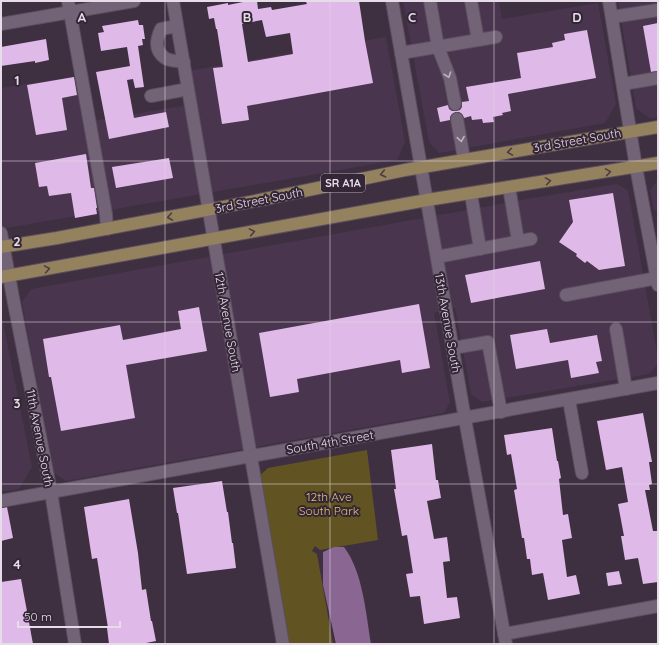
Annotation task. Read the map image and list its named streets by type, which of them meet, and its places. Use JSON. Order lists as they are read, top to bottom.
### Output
{
  "streets": {
    "main road": ["3rd Street South", "SR A1A"],
    "street": [
      "12th Avenue South",
      "13th Avenue South",
      "11th Avenue South",
      "South 4th Street"
    ]
  },
  "crossings": [
    ["3rd Street South", "12th Avenue South"],
    ["3rd Street South", "13th Avenue South"],
    ["3rd Street South", "11th Avenue South"],
    ["12th Avenue South", "South 4th Street"],
    ["13th Avenue South", "South 4th Street"],
    ["11th Avenue South", "South 4th Street"]
  ],
  "parks": ["12th Ave South Park"],
  "scale_bar": "50 m",
  "grid": {
    "columns": [
      "A",
      "B",
      "C",
      "D"
    ],
    "rows": [
      "1",
      "2",
      "3",
      "4"
    ]
  }
}
